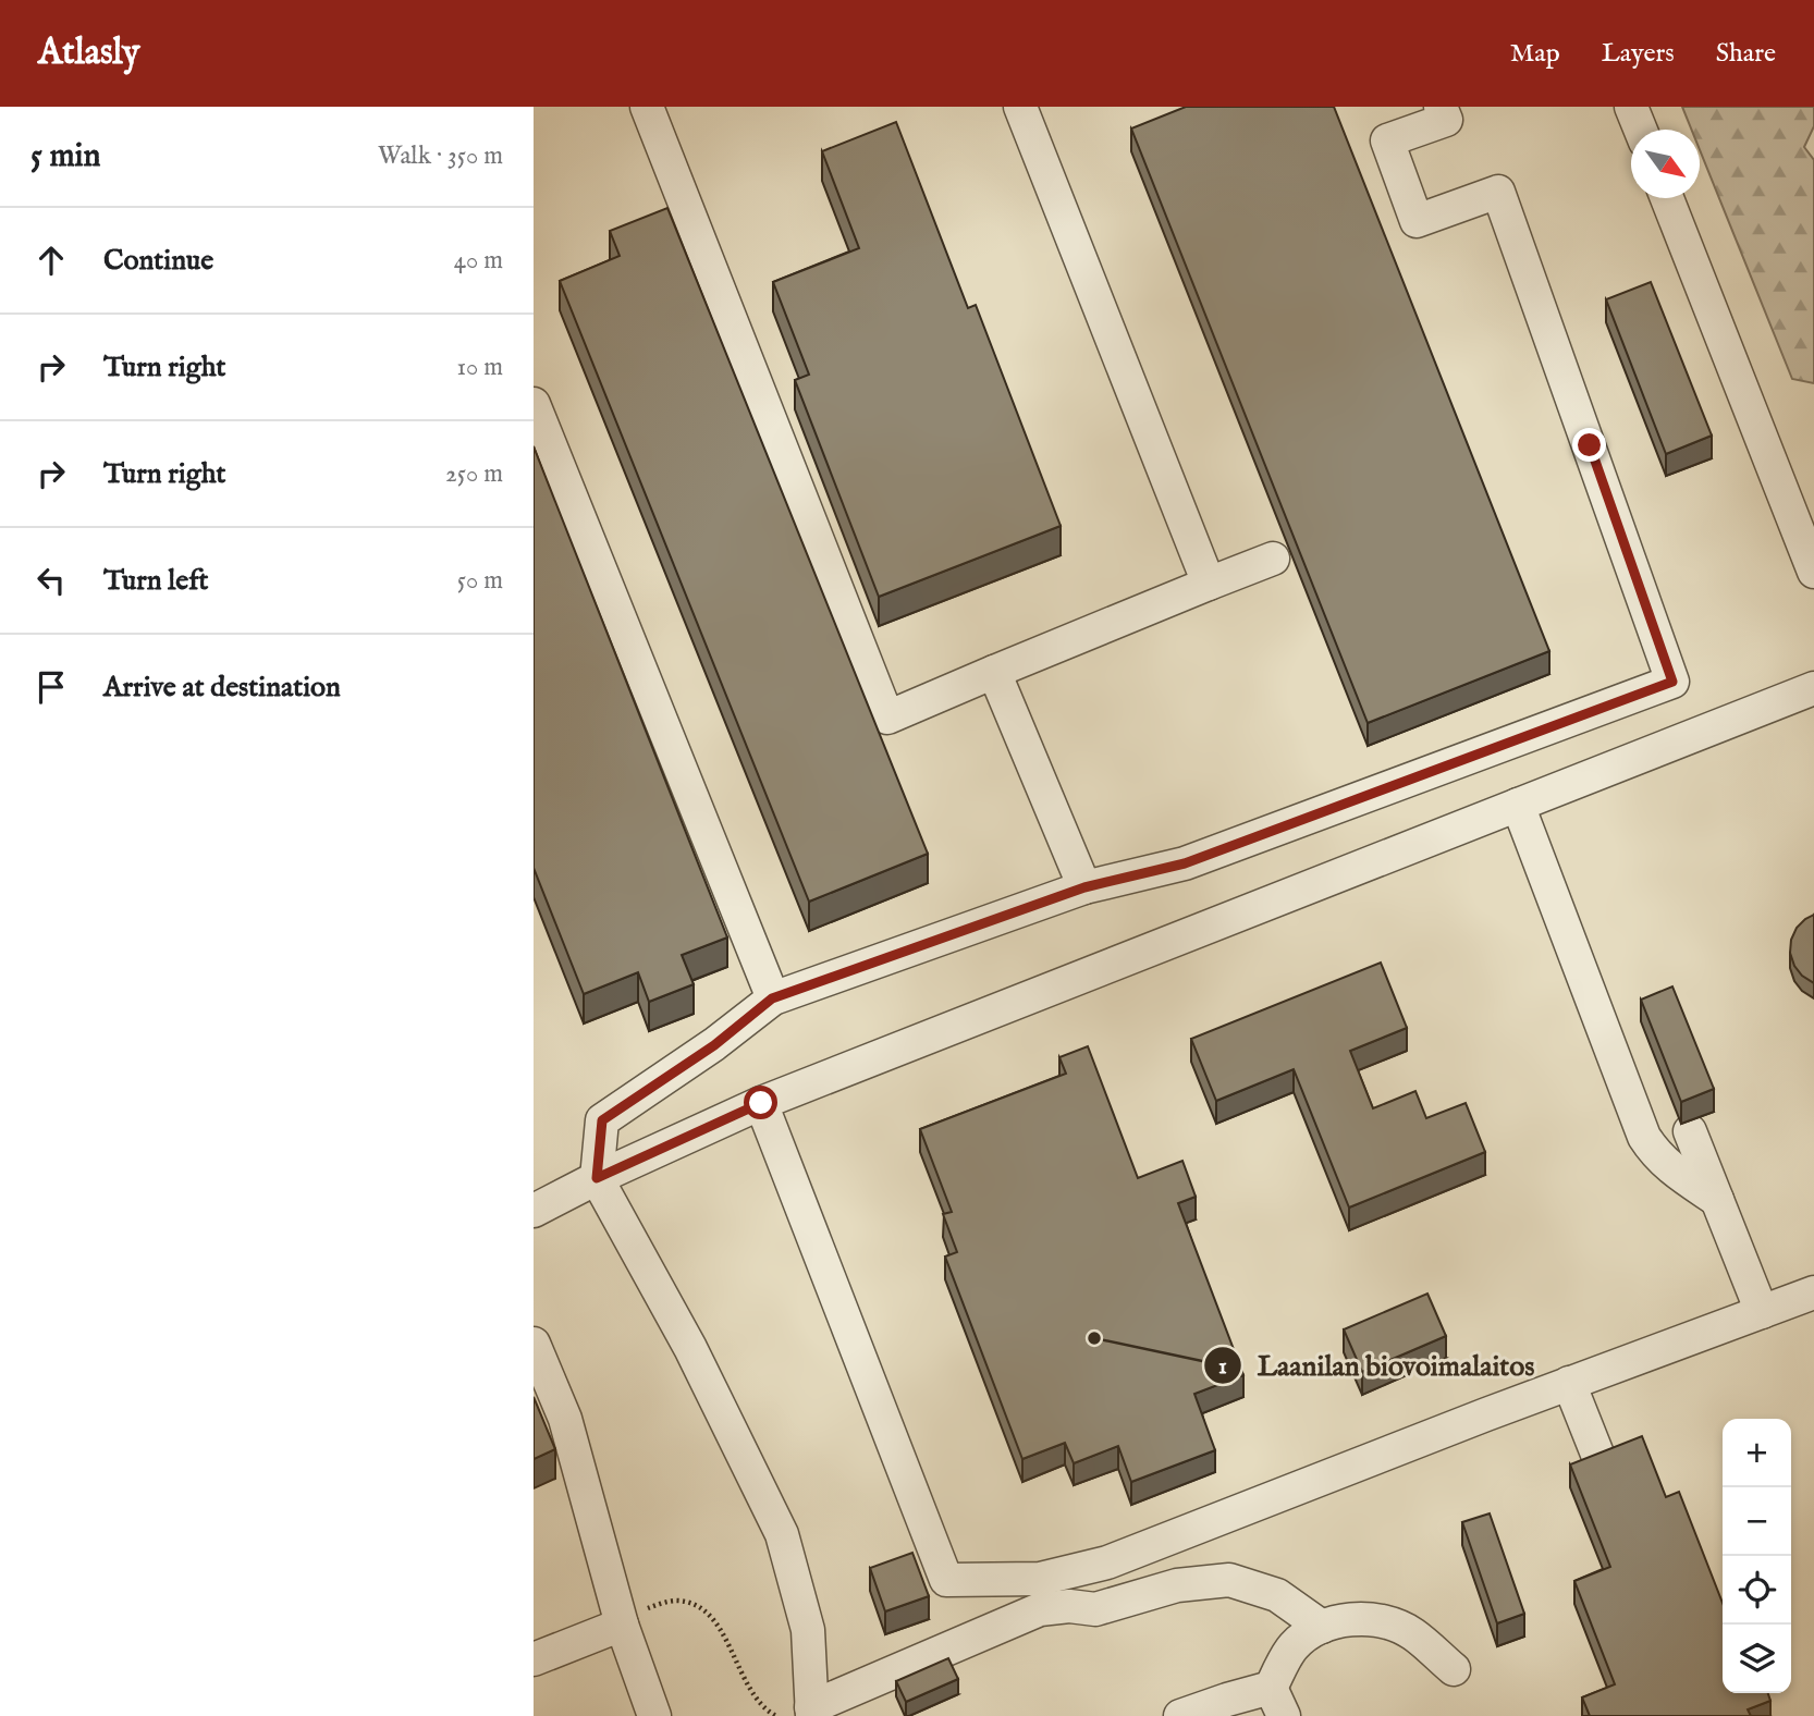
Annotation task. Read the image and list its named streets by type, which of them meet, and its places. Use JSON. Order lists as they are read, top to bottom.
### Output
{
  "places": ["Laanilan biovoimalaitos"],
  "north": "bottom right",
  "page": {
    "header": "Atlasly",
    "nav": ["Map", "Layers", "Share"],
    "heading": ["5 min", "Walk · 350 m"],
    "list": [
      ["Continue", "40 m"],
      ["Turn right", "10 m"],
      ["Turn right", "250 m"],
      ["Turn left", "50 m"],
      "Arrive at destination"
    ],
    "map_buttons": ["+", "−"]
  }
}
